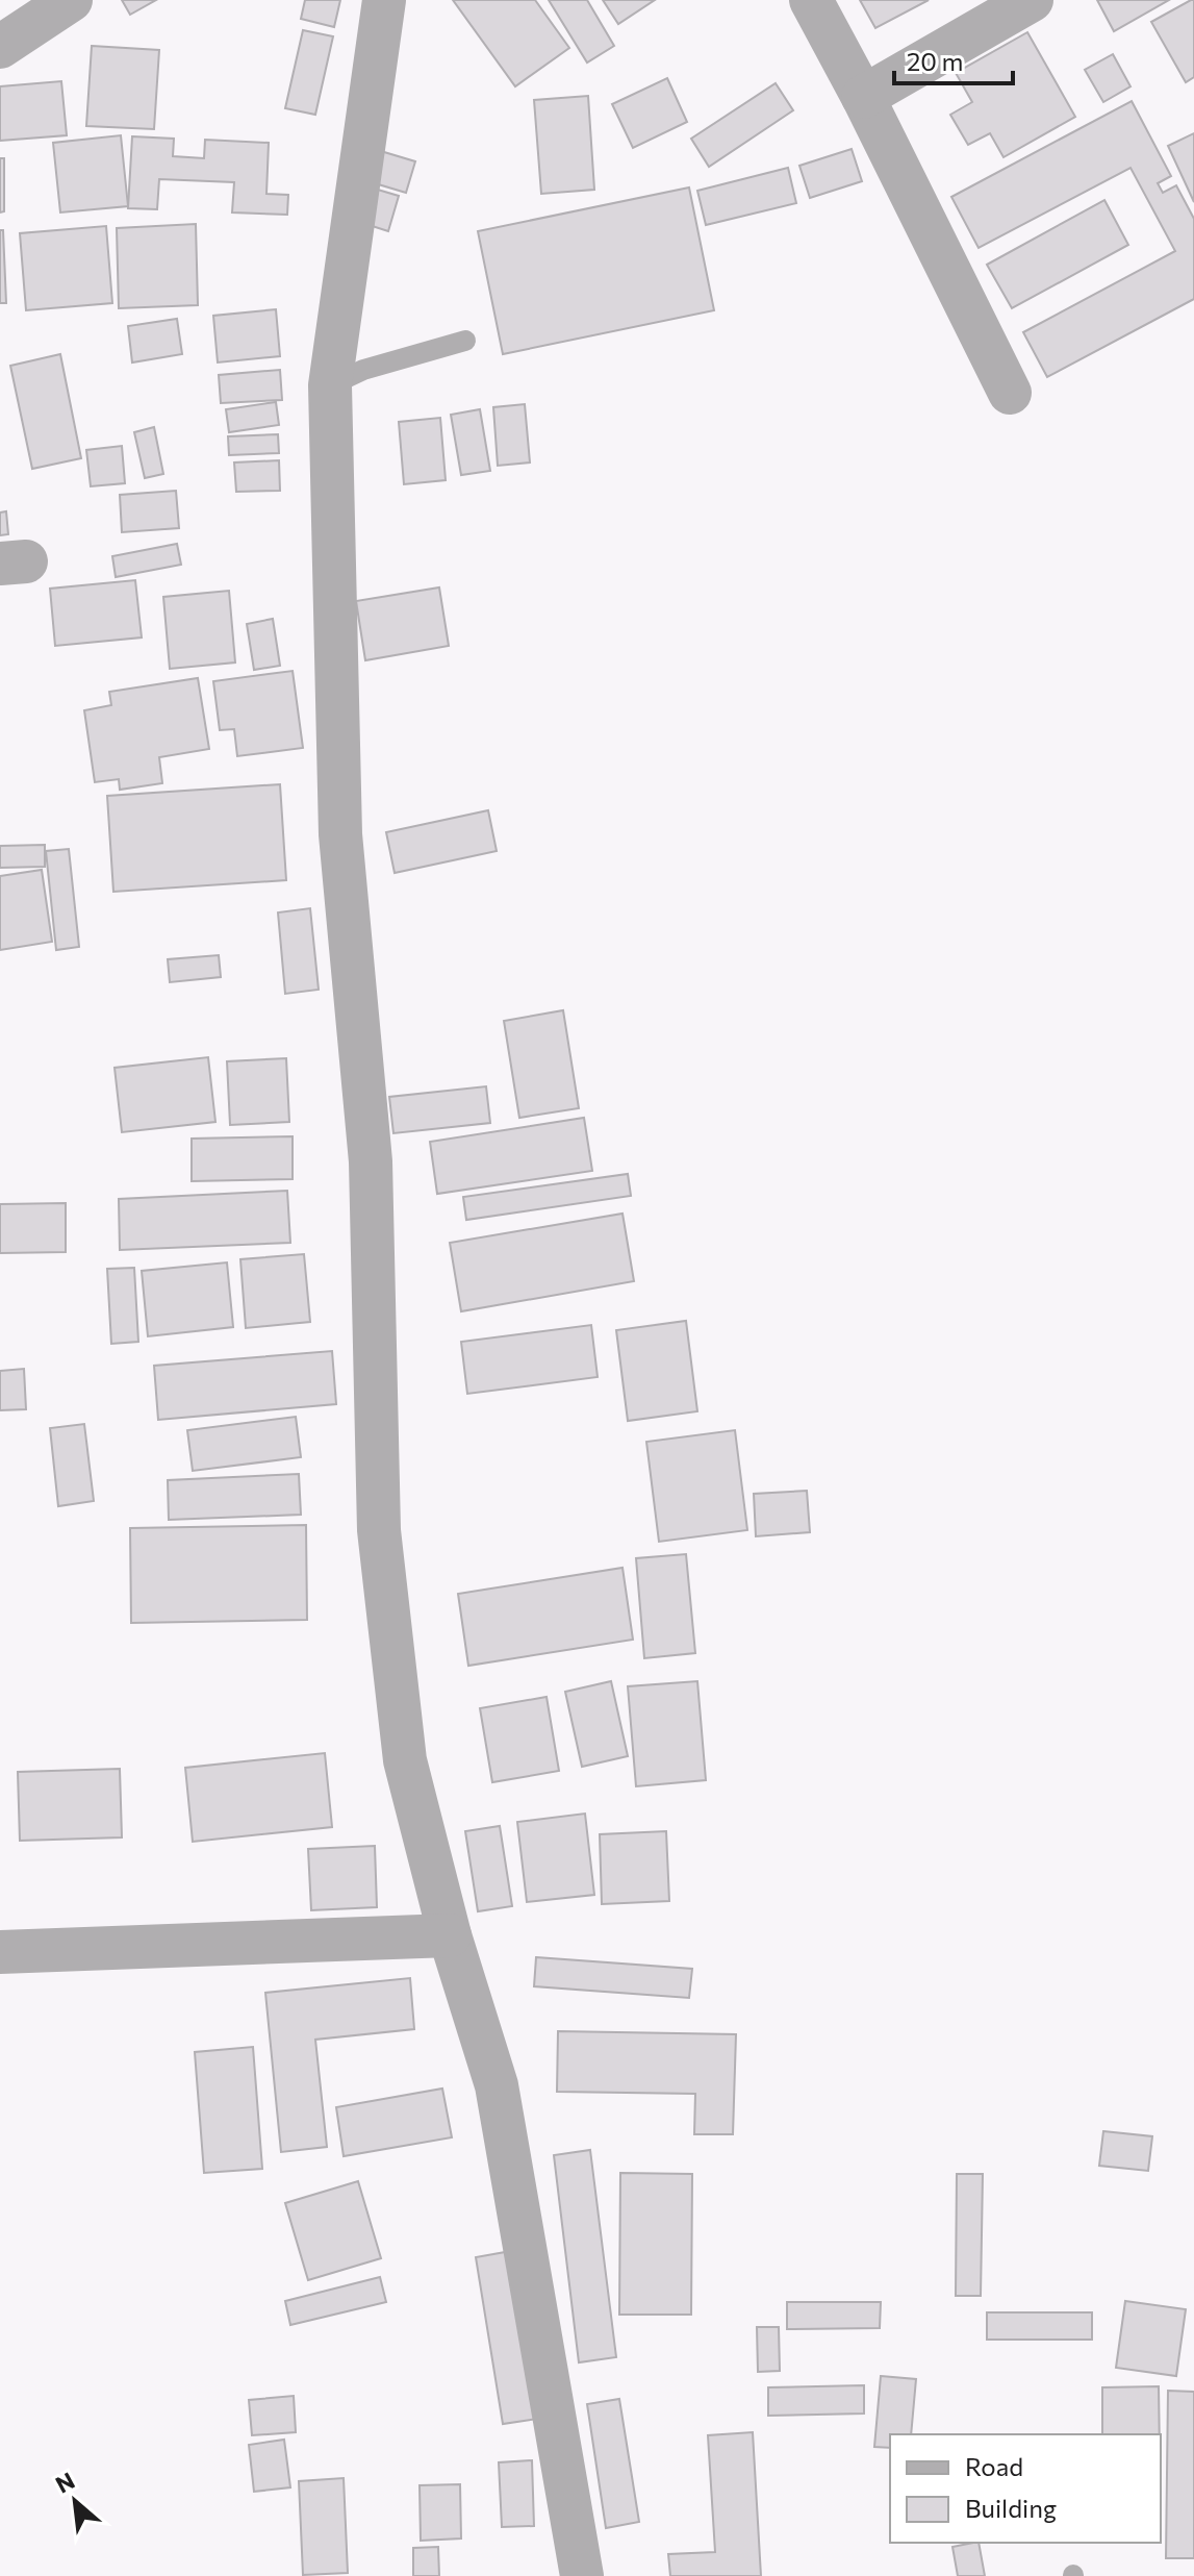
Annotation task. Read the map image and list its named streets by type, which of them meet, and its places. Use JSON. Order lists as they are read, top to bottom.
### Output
{
  "legend": ["Road", "Building"],
  "scale_bar": "20 m",
  "north": "top left"
}
